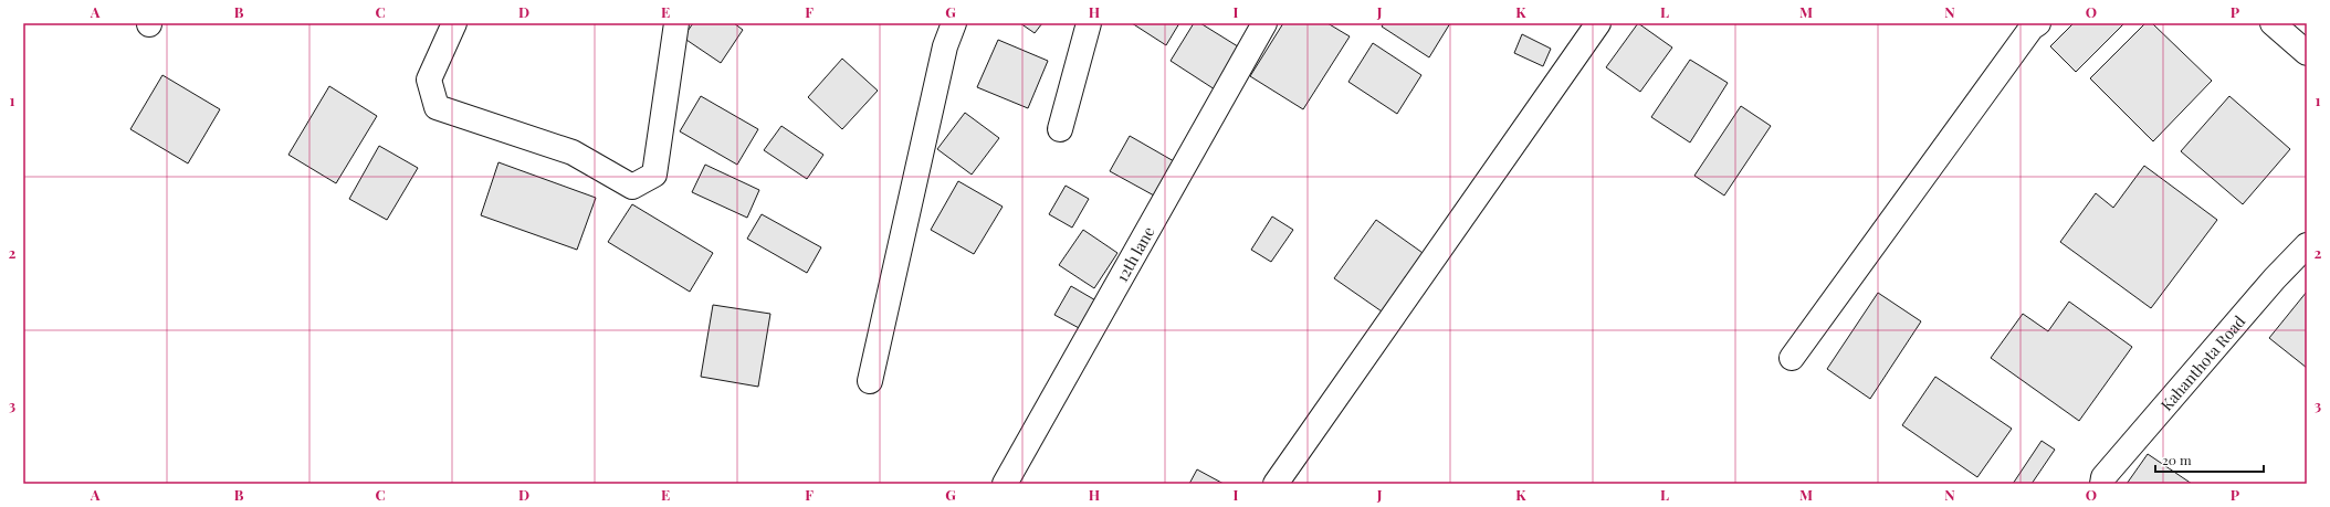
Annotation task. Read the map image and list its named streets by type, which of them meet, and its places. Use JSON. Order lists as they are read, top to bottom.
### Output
{
  "streets": {
    "street": ["12th lane", "Kahanthota Road"]
  },
  "scale_bar": "20 m",
  "grid": {
    "columns": [
      "A",
      "B",
      "C",
      "D",
      "E",
      "F",
      "G",
      "H",
      "I",
      "J",
      "K",
      "L",
      "M",
      "N",
      "O",
      "P"
    ],
    "rows": ["1", "2", "3"]
  }
}
